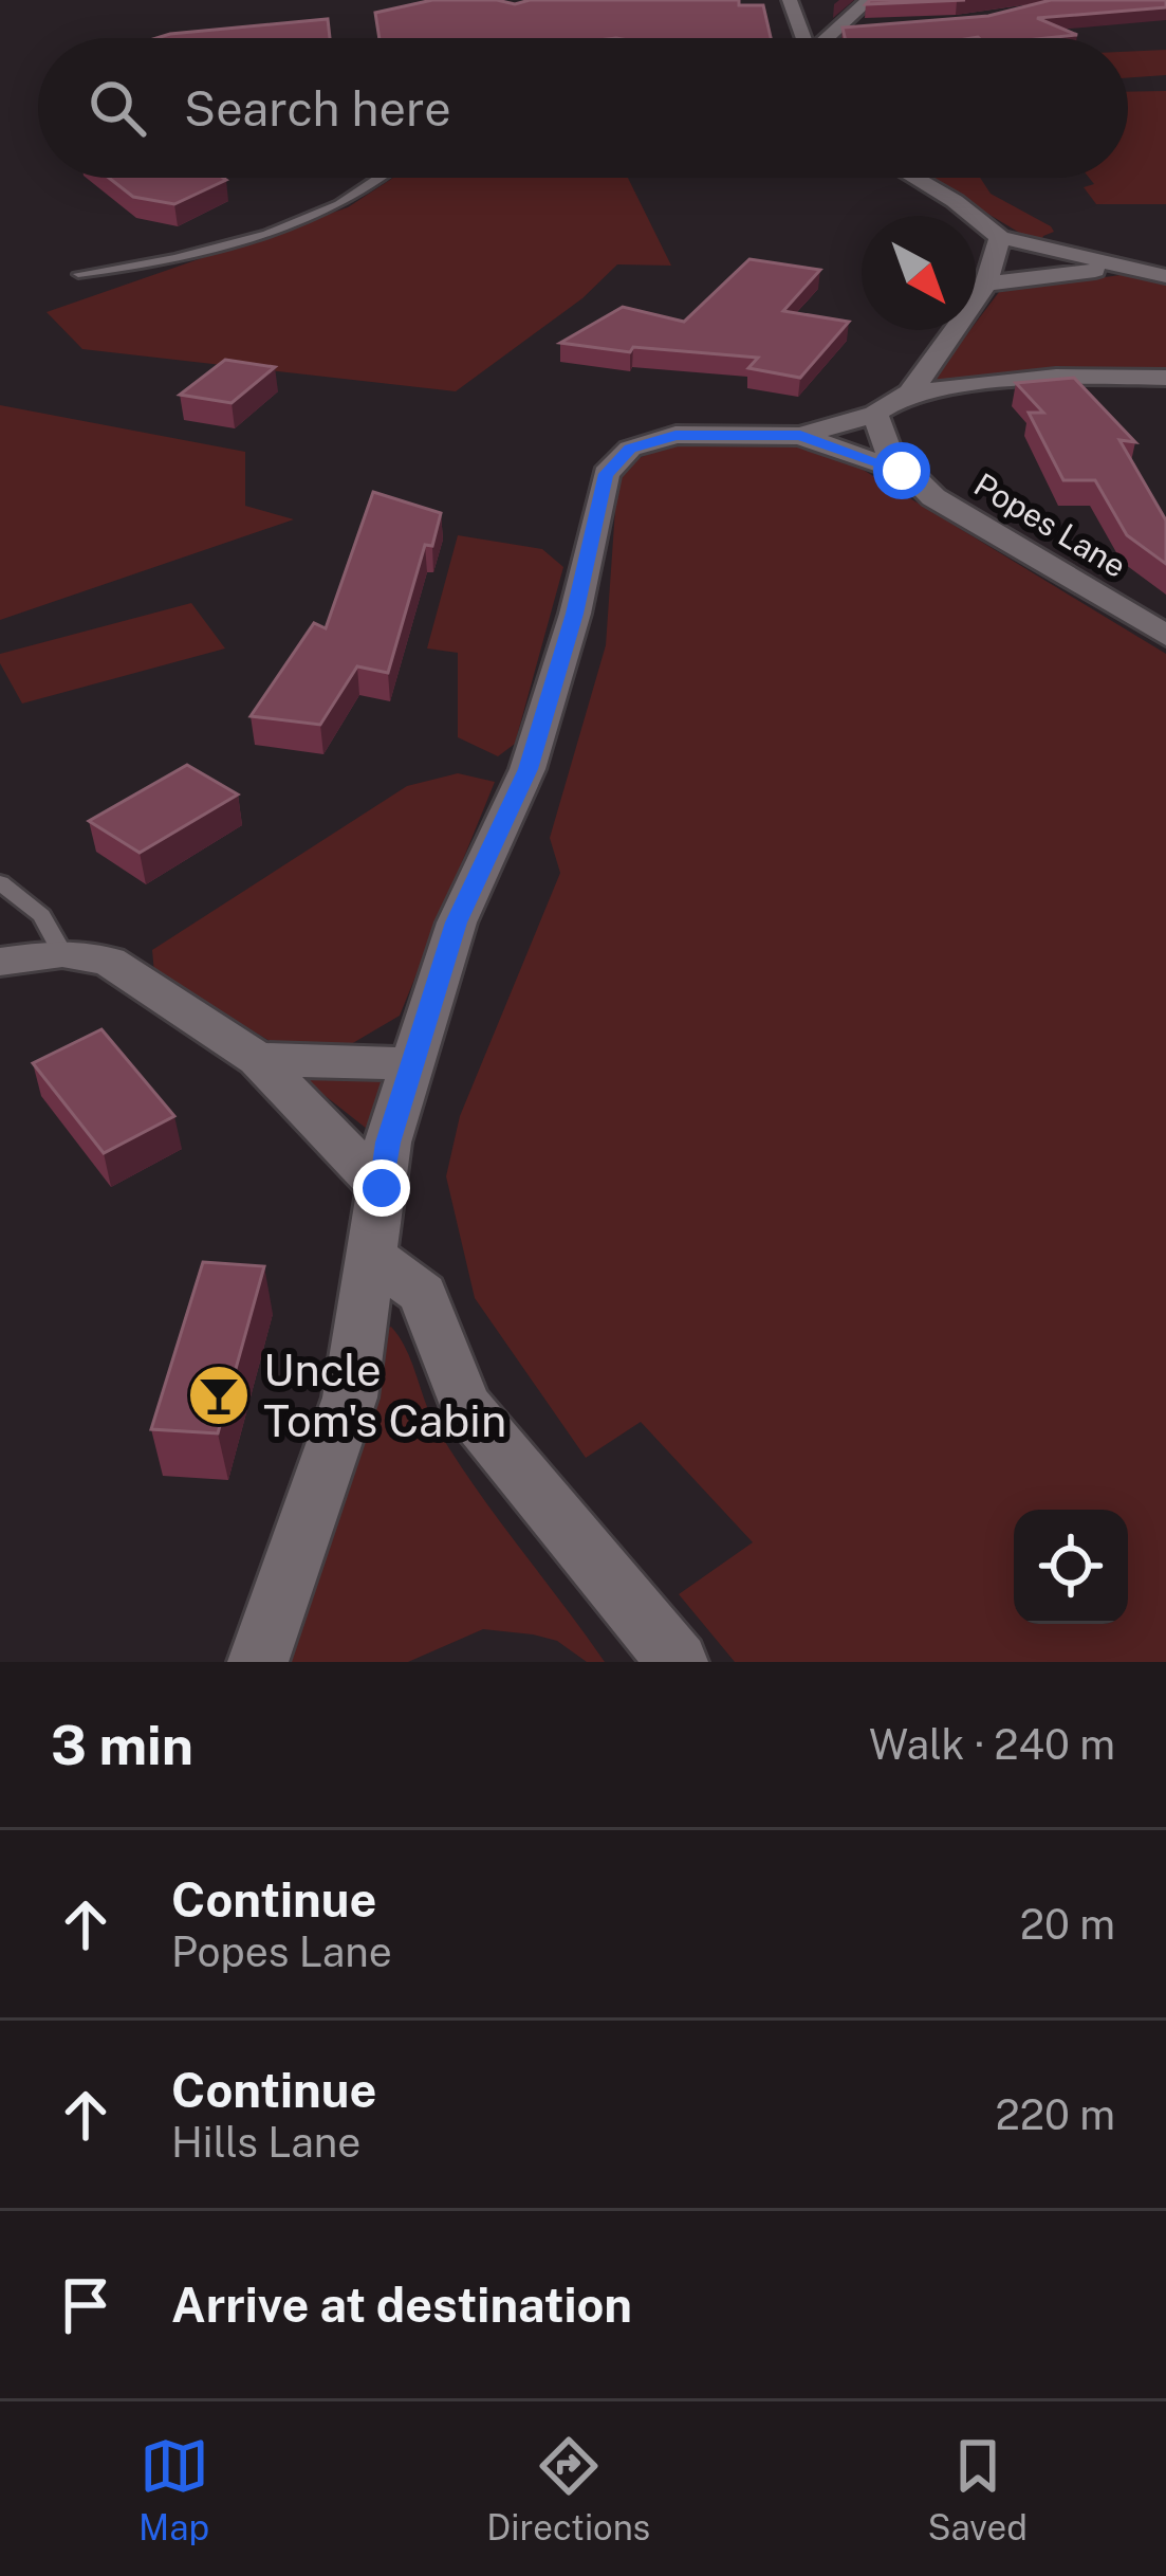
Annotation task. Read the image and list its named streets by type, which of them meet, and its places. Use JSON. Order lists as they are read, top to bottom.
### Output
{
  "streets": {
    "street": ["Popes Lane"]
  },
  "places": {
    "bar": ["Uncle Tom's Cabin"]
  },
  "north": "bottom right",
  "page": {
    "search": "Search here",
    "heading": ["3 min", "Walk · 240 m"],
    "list": [
      ["Continue", "Popes Lane", "20 m"],
      ["Continue", "Hills Lane", "220 m"],
      "Arrive at destination"
    ],
    "nav": ["Map", "Directions", "Saved"]
  }
}
